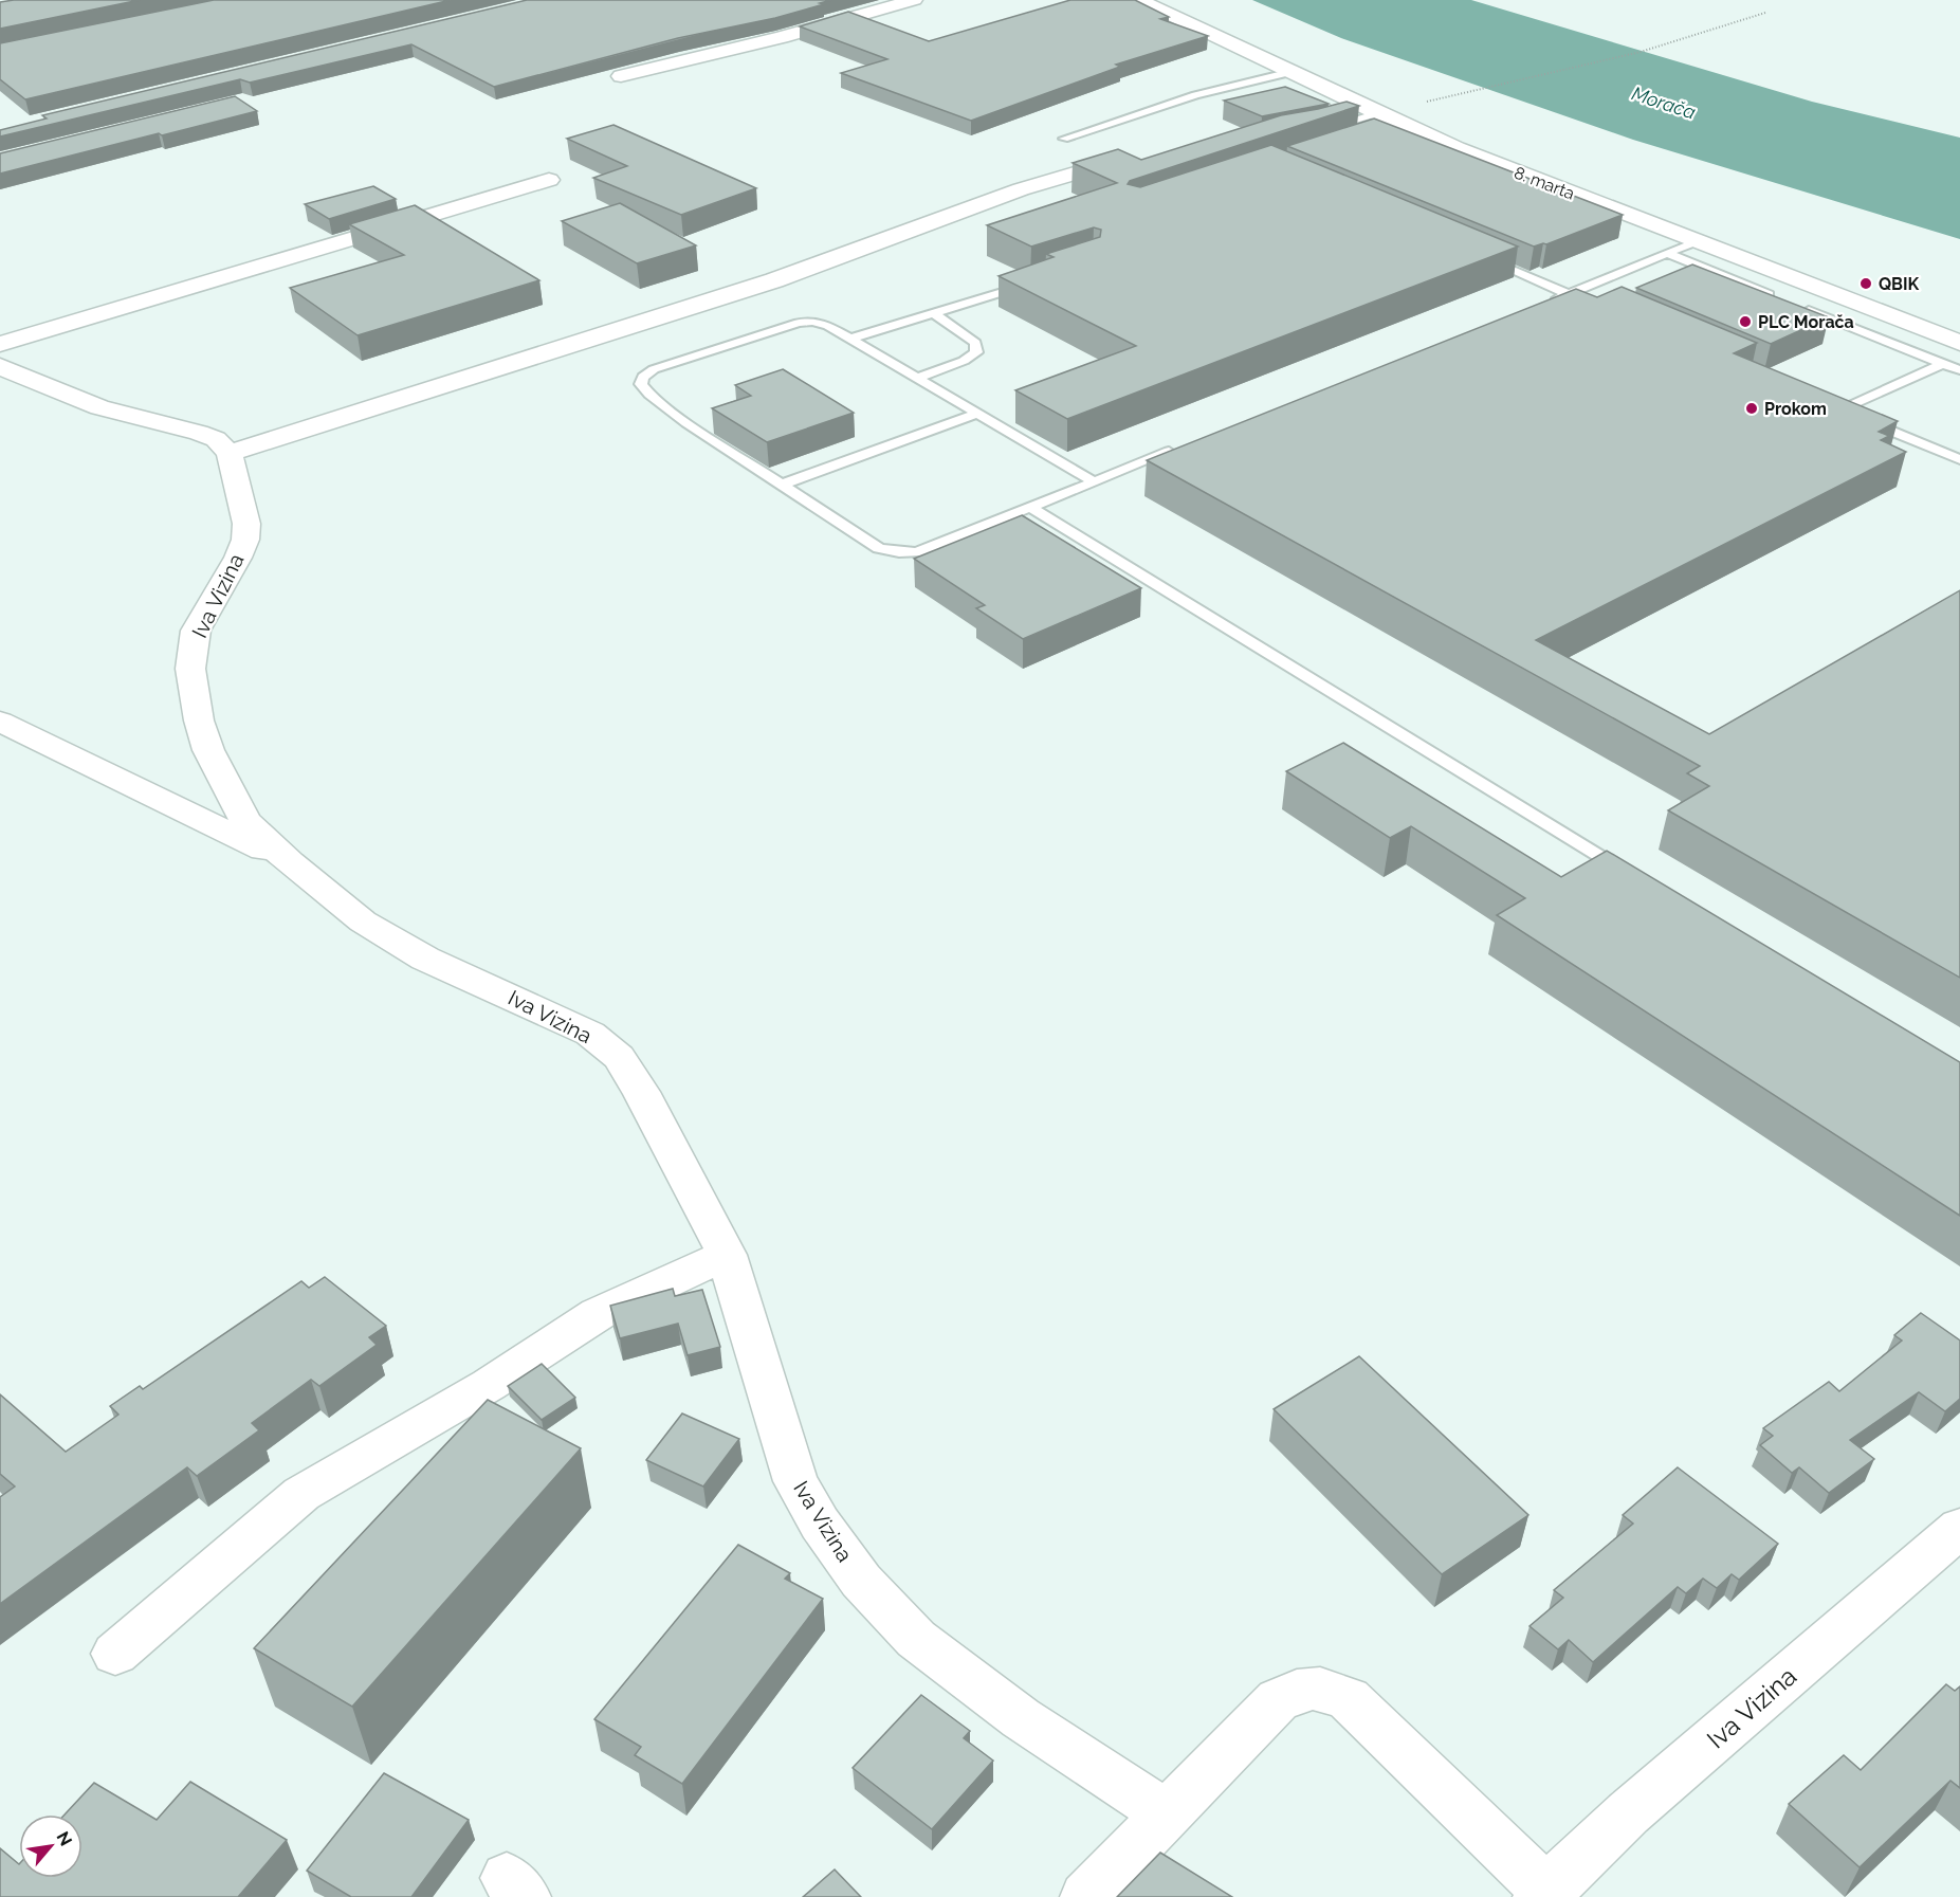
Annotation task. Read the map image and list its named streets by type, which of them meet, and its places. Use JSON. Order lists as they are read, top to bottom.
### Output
{
  "streets": {
    "street": ["8. marta", "Iva Vizina"]
  },
  "water": ["Morača"],
  "places": ["QBIK", "PLC Morača", "Prokom"],
  "north": "top right"
}
